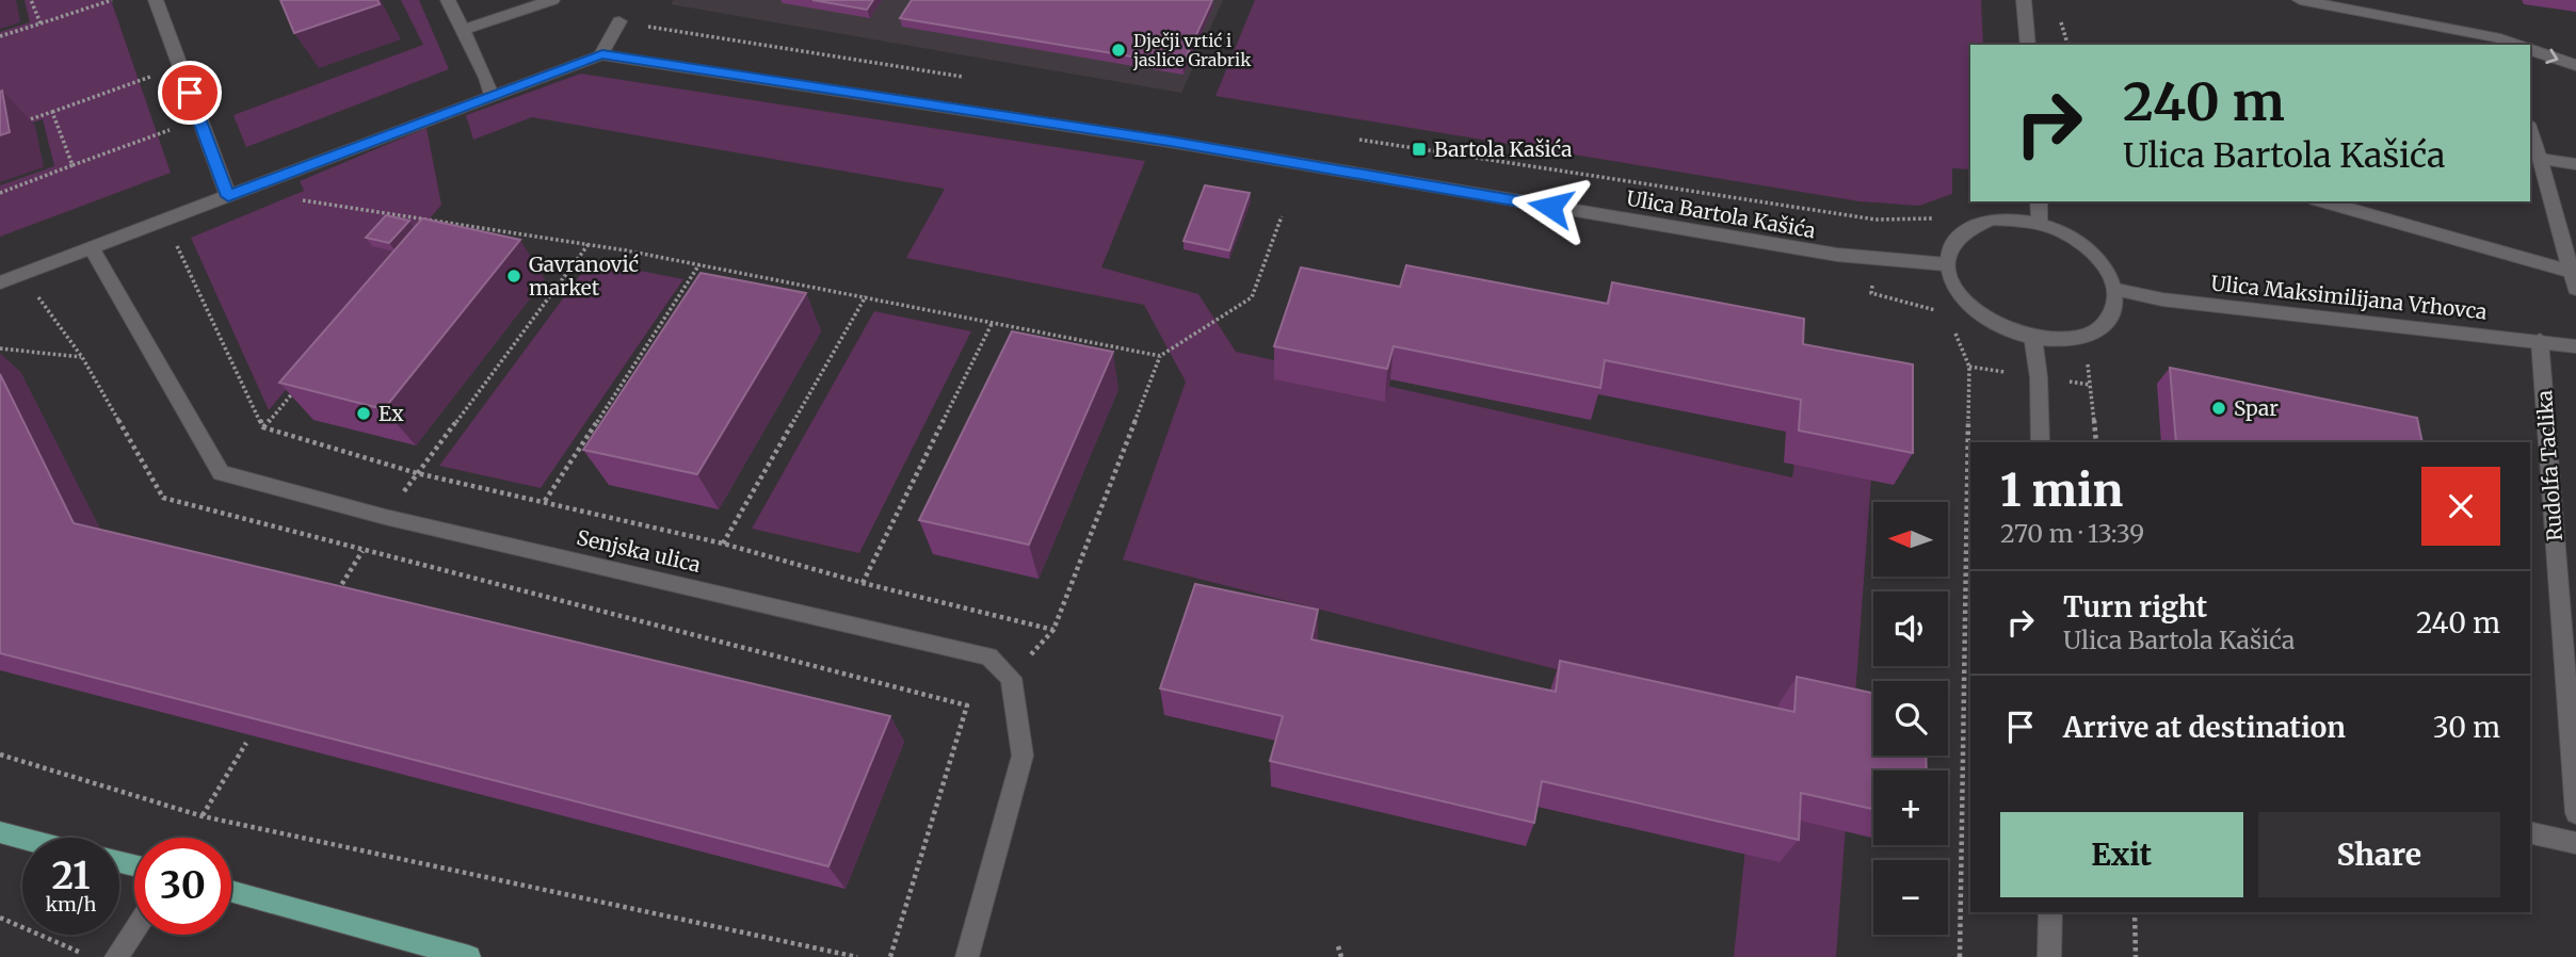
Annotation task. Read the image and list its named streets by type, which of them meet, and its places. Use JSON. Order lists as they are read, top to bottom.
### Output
{
  "streets": {
    "street": [
      "Ulica Bartola Kašića",
      "Ulica Maksimilijana Vrhovca",
      "Rudolfa Taclika",
      "Senjska ulica"
    ]
  },
  "crossings": [
    ["Ulica Bartola Kašića", "Ulica Maksimilijana Vrhovca"],
    ["Ulica Bartola Kašića", "Senjska ulica"],
    ["Ulica Maksimilijana Vrhovca", "Rudolfa Taclika"]
  ],
  "places": {
    "other": [
      "Dječji vrtić i jaslice Grabrik",
      "Gavranović market",
      "Spar",
      "Ex"
    ],
    "transit": ["Bartola Kašića"]
  },
  "north": "left",
  "page": {
    "turn": ["240 m", "Ulica Bartola Kašića"],
    "heading": ["1 min", "270 m · 13:39"],
    "map_buttons": ["+", "−"],
    "list": [
      {
        "name": "Turn right",
        "note": "Ulica Bartola Kašića",
        "value": "240 m"
      },
      {
        "name": "Arrive at destination",
        "value": "30 m"
      }
    ],
    "buttons": ["Exit", "Share"],
    "speed": "21 km/h",
    "limit": "30"
  }
}
